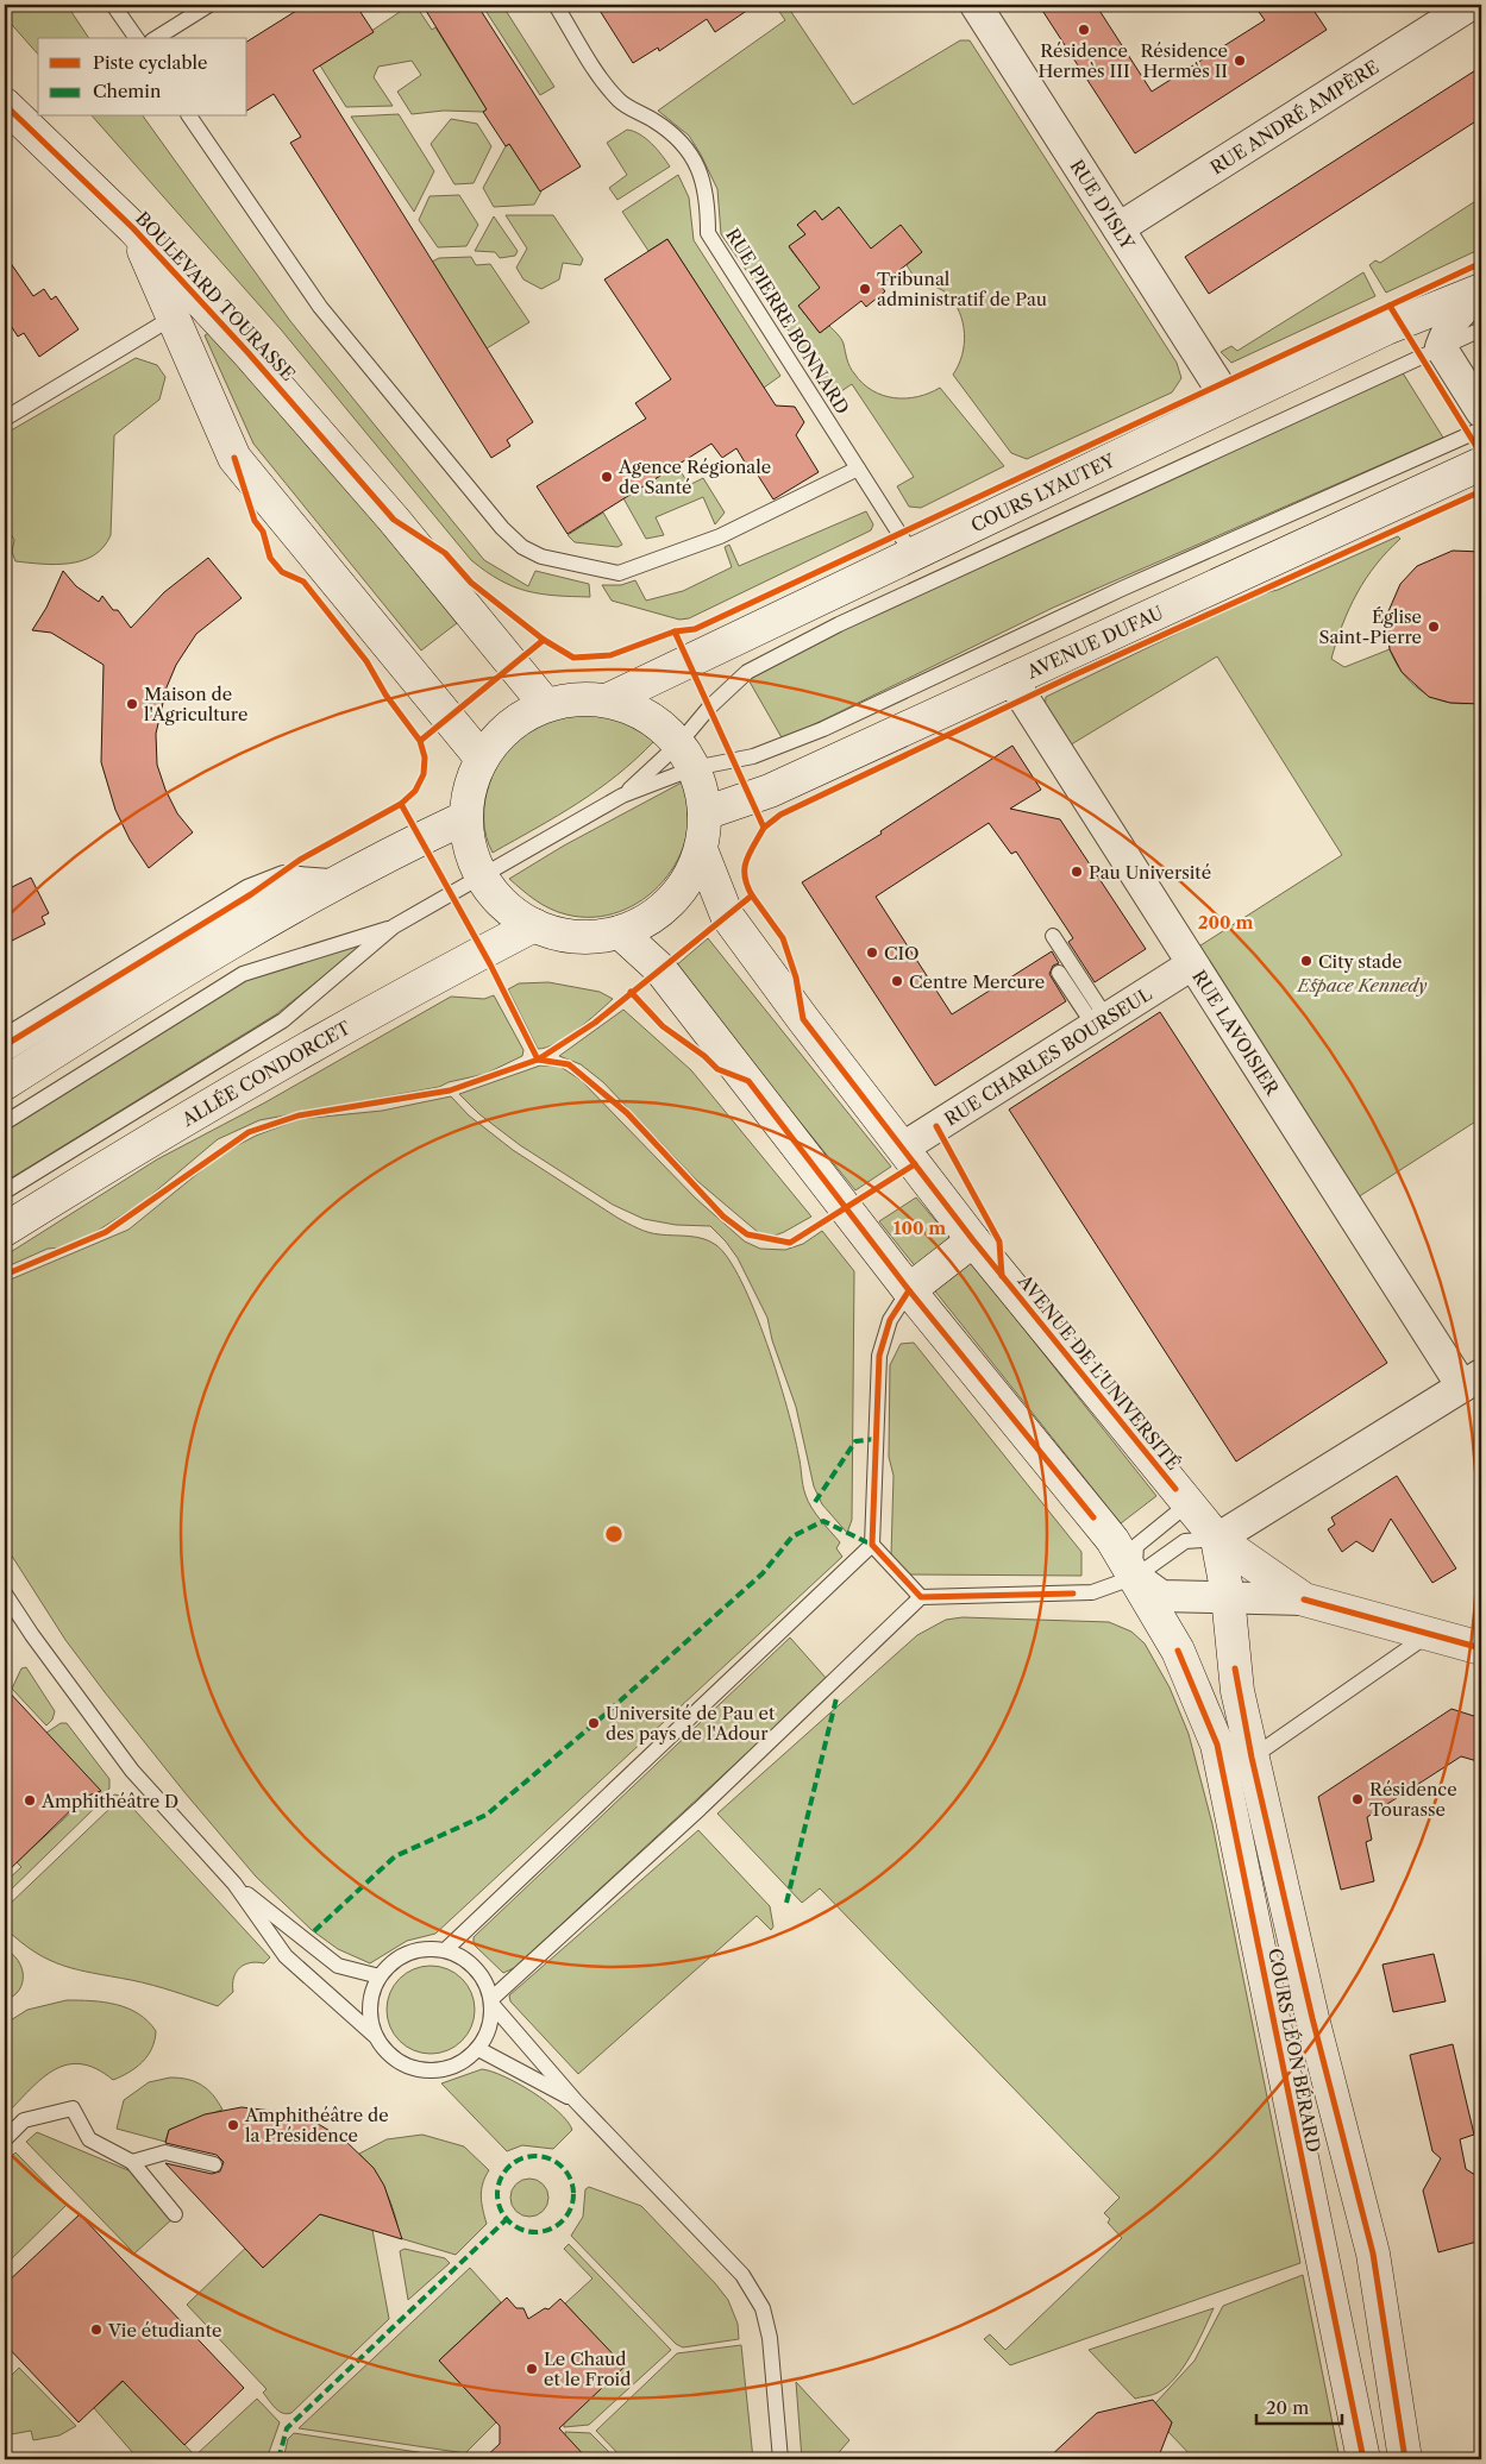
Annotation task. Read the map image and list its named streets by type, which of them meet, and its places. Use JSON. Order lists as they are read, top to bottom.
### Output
{
  "streets": {
    "main road": [
      "BOULEVARD TOURASSE",
      "COURS LYAUTEY",
      "AVENUE DUFAU",
      "ALLÉE CONDORCET",
      "AVENUE DE L'UNIVERSITÉ",
      "COURS LÉON BÉRARD"
    ],
    "street": [
      "RUE ANDRÉ AMPÈRE",
      "RUE D'ISLY",
      "RUE LAVOISIER",
      "RUE CHARLES BOURSEUL"
    ],
    "lane": ["RUE PIERRE BONNARD"]
  },
  "crossings": [
    ["RUE ANDRÉ AMPÈRE", "RUE D'ISLY"],
    ["RUE D'ISLY", "COURS LYAUTEY"],
    ["RUE PIERRE BONNARD", "COURS LYAUTEY"],
    ["AVENUE DUFAU", "RUE LAVOISIER"],
    ["RUE LAVOISIER", "RUE CHARLES BOURSEUL"],
    ["RUE CHARLES BOURSEUL", "AVENUE DE L'UNIVERSITÉ"],
    ["AVENUE DE L'UNIVERSITÉ", "COURS LÉON BÉRARD"]
  ],
  "parks": ["Espace Kennedy"],
  "places": [
    "Résidence Hermès III",
    "Résidence Hermès II",
    "Tribunal administratif de Pau",
    "Agence Régionale de Santé",
    "Église Saint-Pierre",
    "Maison de l'Agriculture",
    "Pau Université",
    "CIO",
    "City stade",
    "Centre Mercure",
    "Université de Pau et des pays de l'Adour",
    "Résidence Tourasse",
    "Amphithéâtre D",
    "Amphithéâtre de la Présidence",
    "Vie étudiante",
    "Le Chaud et le Froid"
  ],
  "legend": ["Piste cyclable", "Chemin"],
  "scale_bar": "20 m",
  "rings": ["200 m", "100 m"]
}
